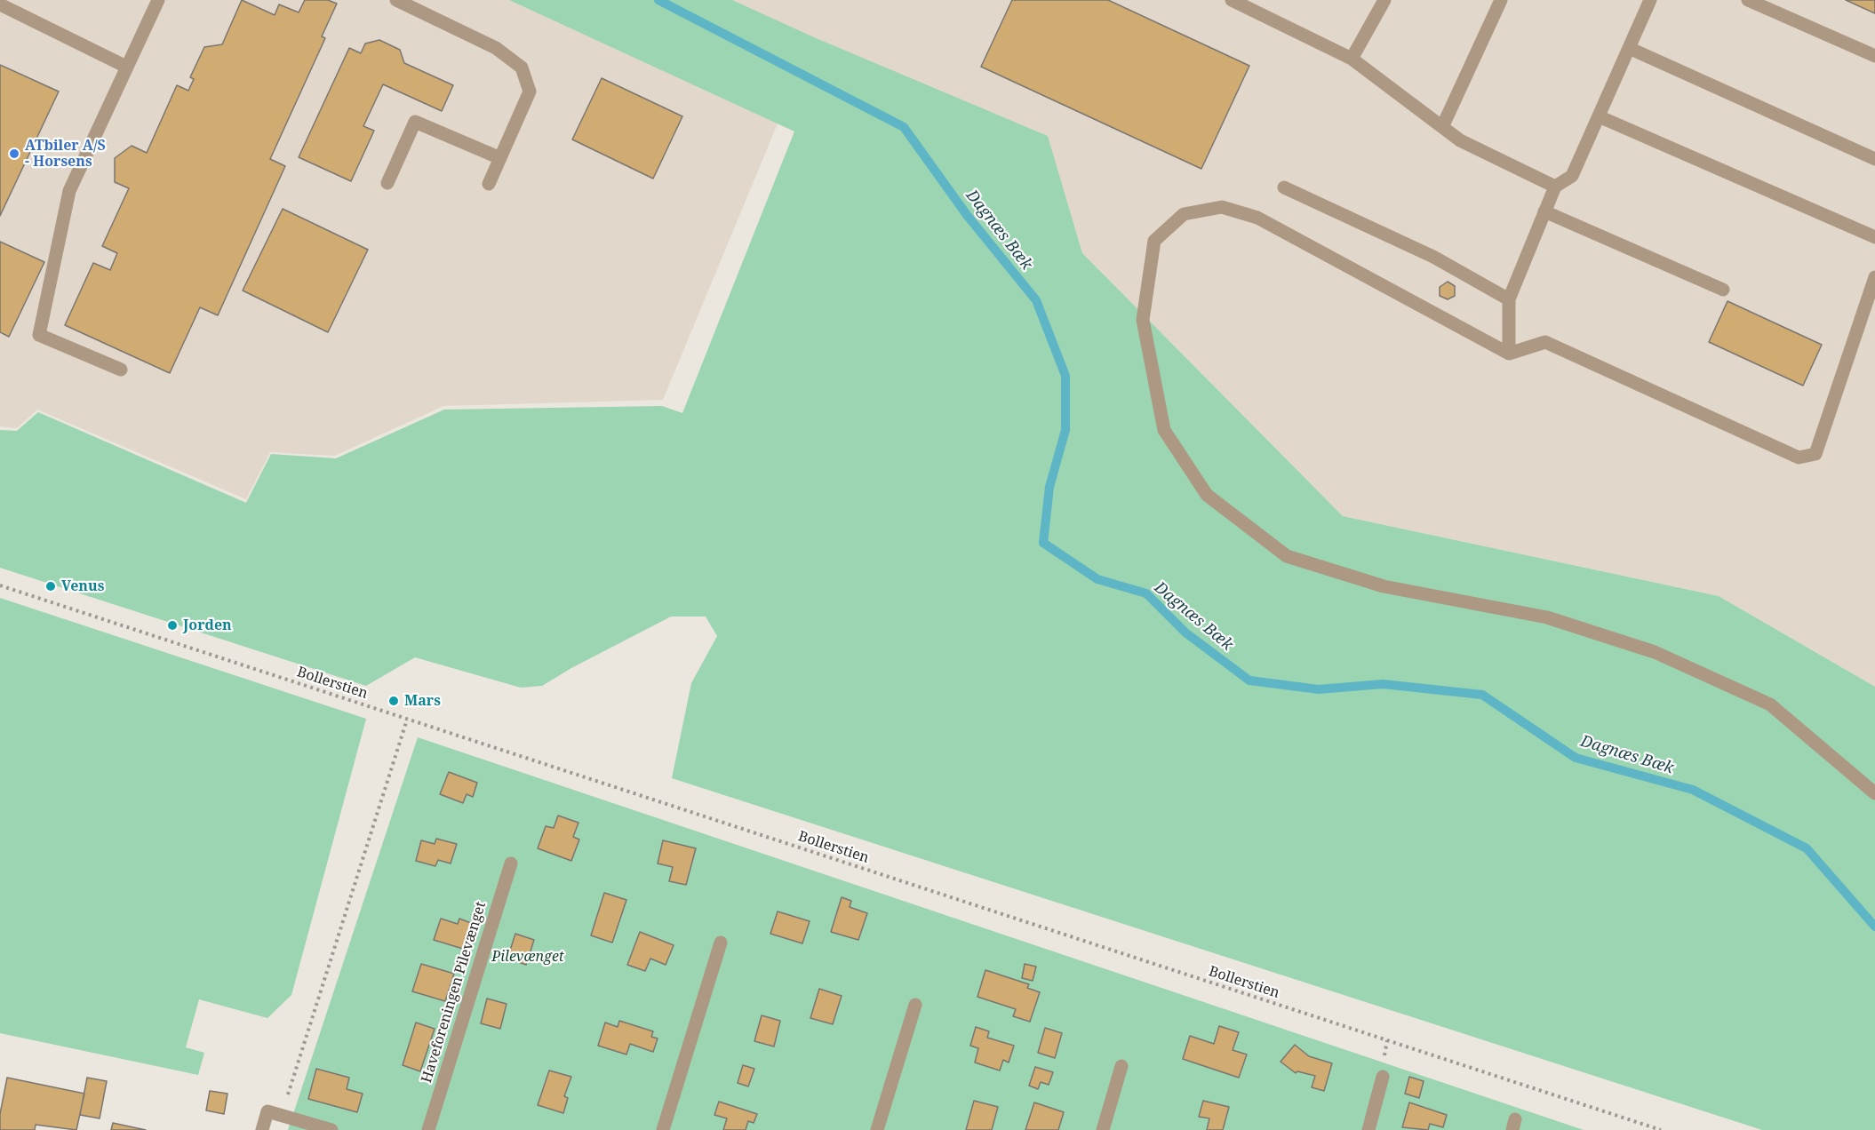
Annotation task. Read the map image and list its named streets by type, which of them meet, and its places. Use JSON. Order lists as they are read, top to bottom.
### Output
{
  "streets": {
    "street": ["Haveforeningen Pilevænget"],
    "path": ["Bollerstien"]
  },
  "water": ["Dagnæs Bæk"],
  "parks": ["Pilevænget"],
  "places": [
    "ATbiler A/S - Horsens",
    "Venus",
    "Jorden",
    "Mars"
  ]
}
